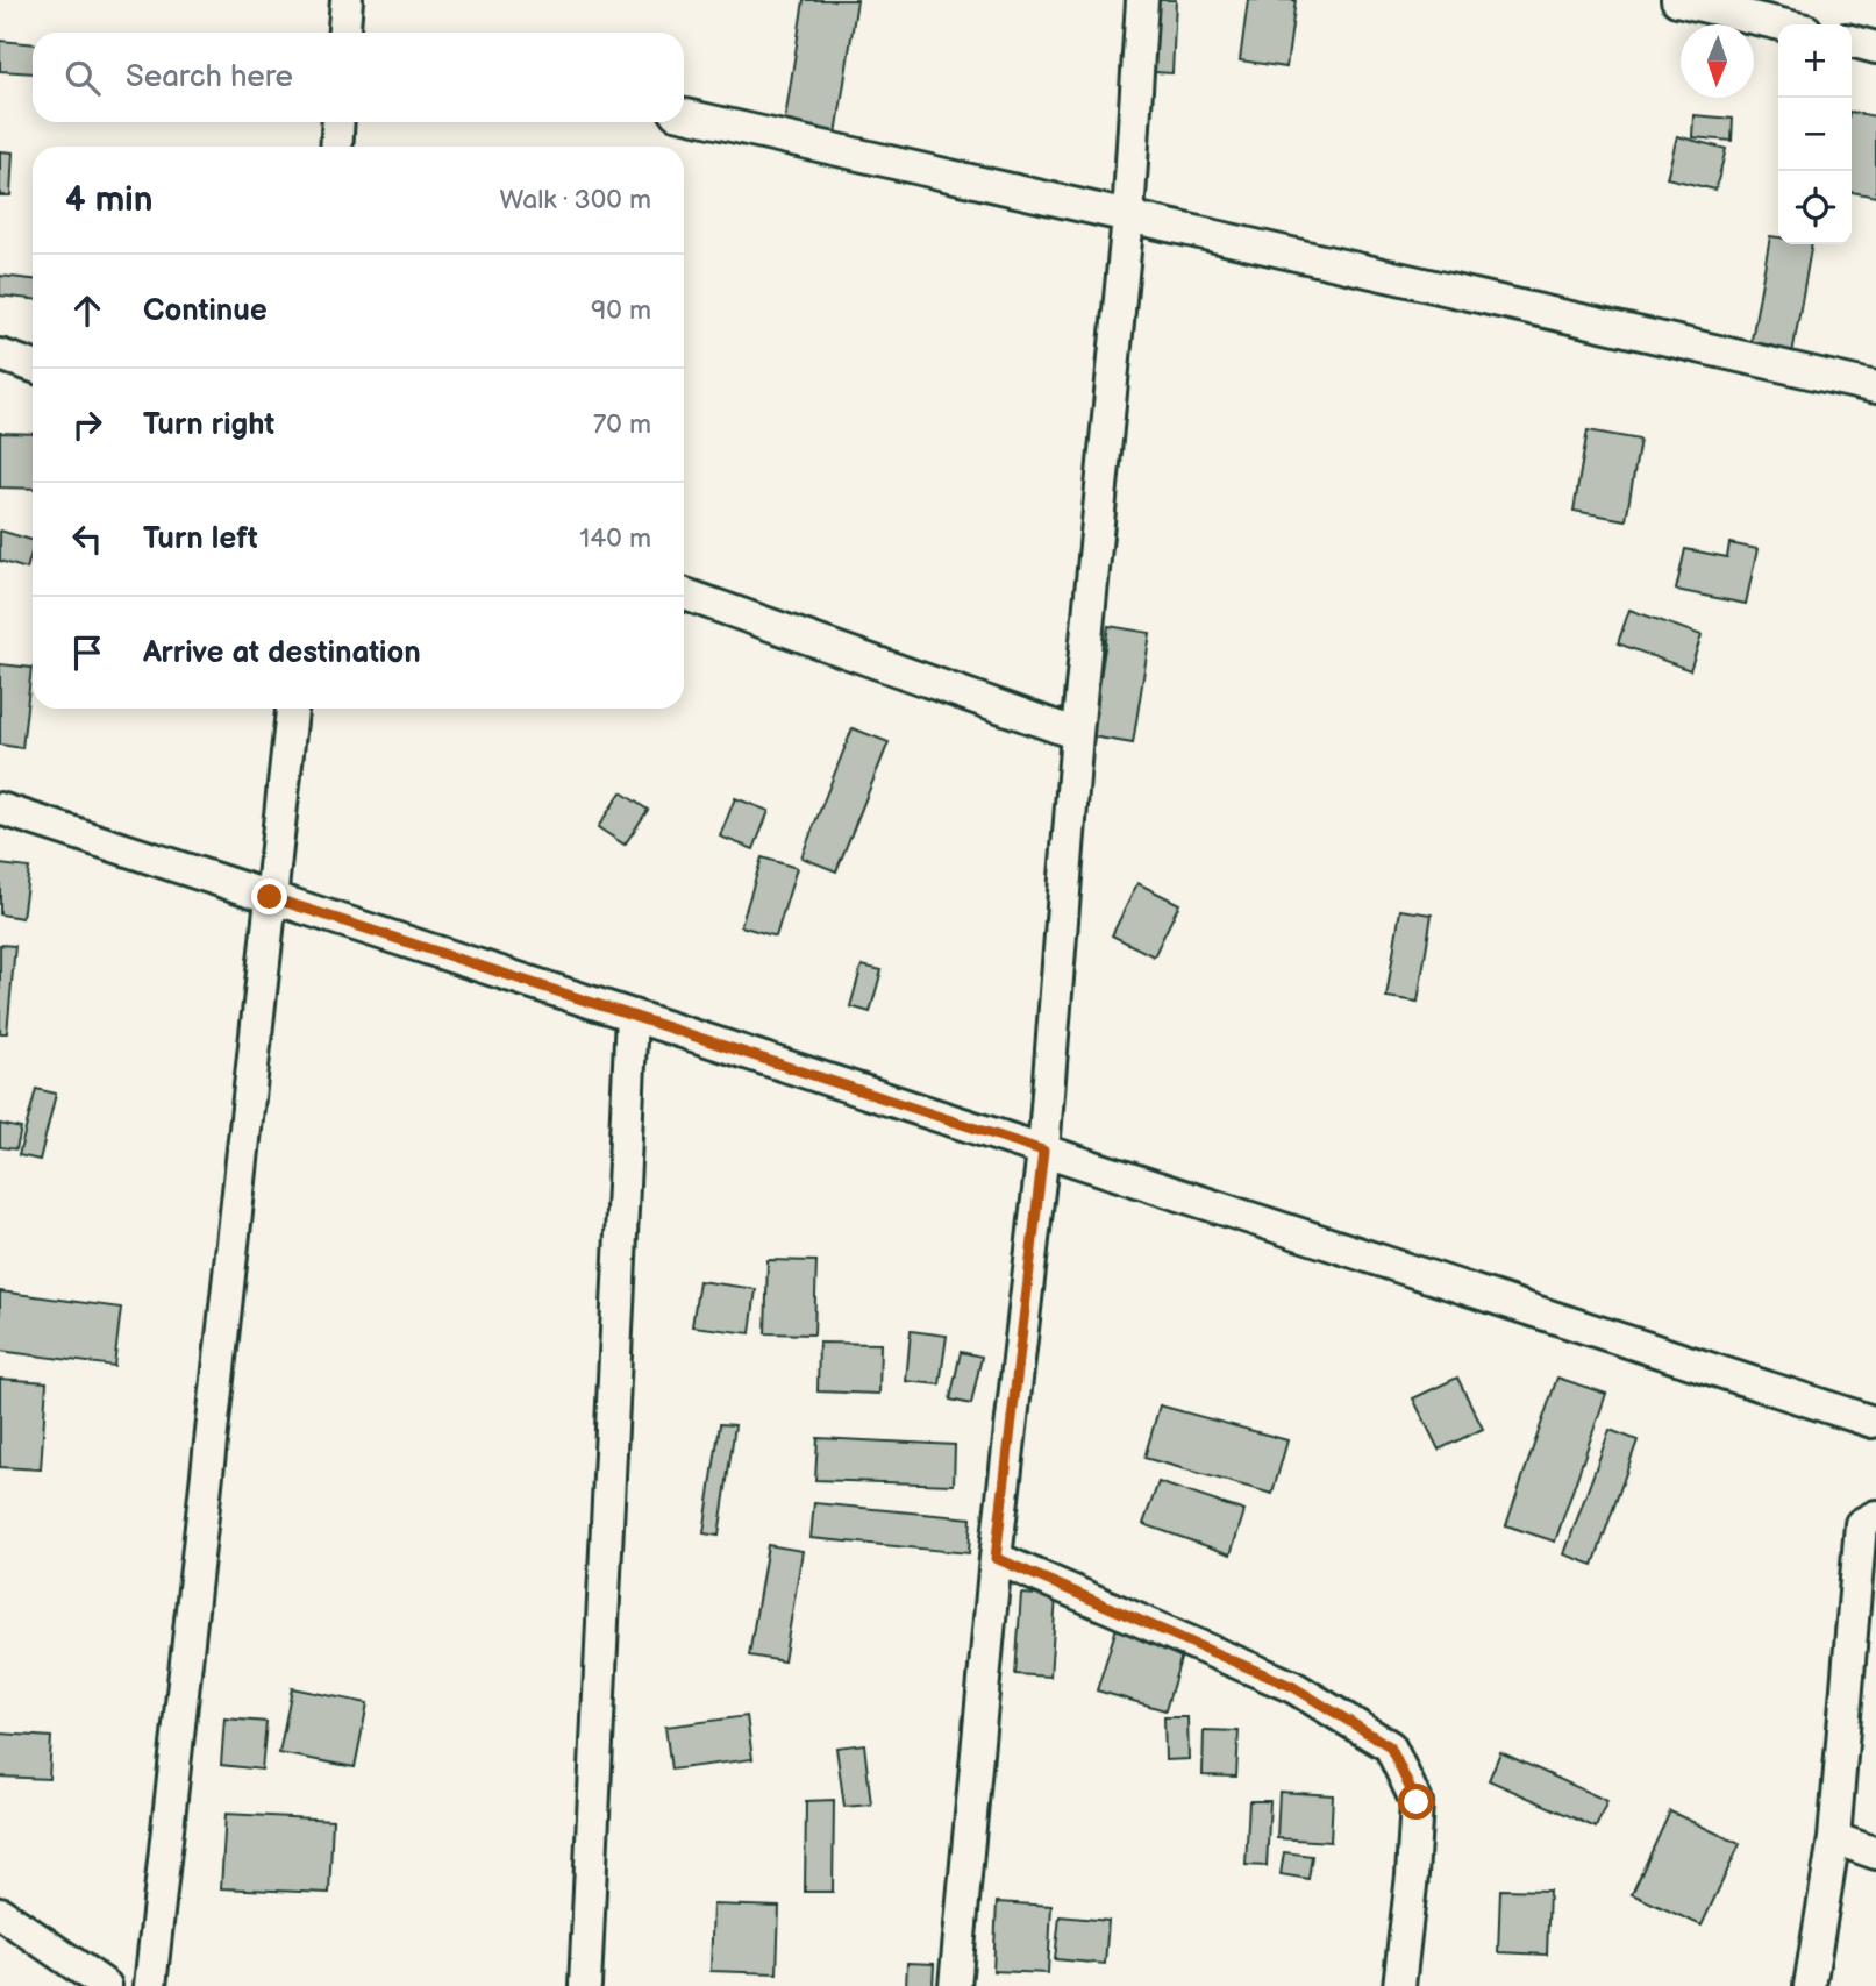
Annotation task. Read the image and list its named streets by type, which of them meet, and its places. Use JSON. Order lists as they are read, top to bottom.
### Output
{
  "north": "bottom",
  "page": {
    "map_buttons": ["+", "−"],
    "search": "Search here",
    "heading": ["4 min", "Walk · 300 m"],
    "list": [
      ["Continue", "90 m"],
      ["Turn right", "70 m"],
      ["Turn left", "140 m"],
      "Arrive at destination"
    ]
  }
}
